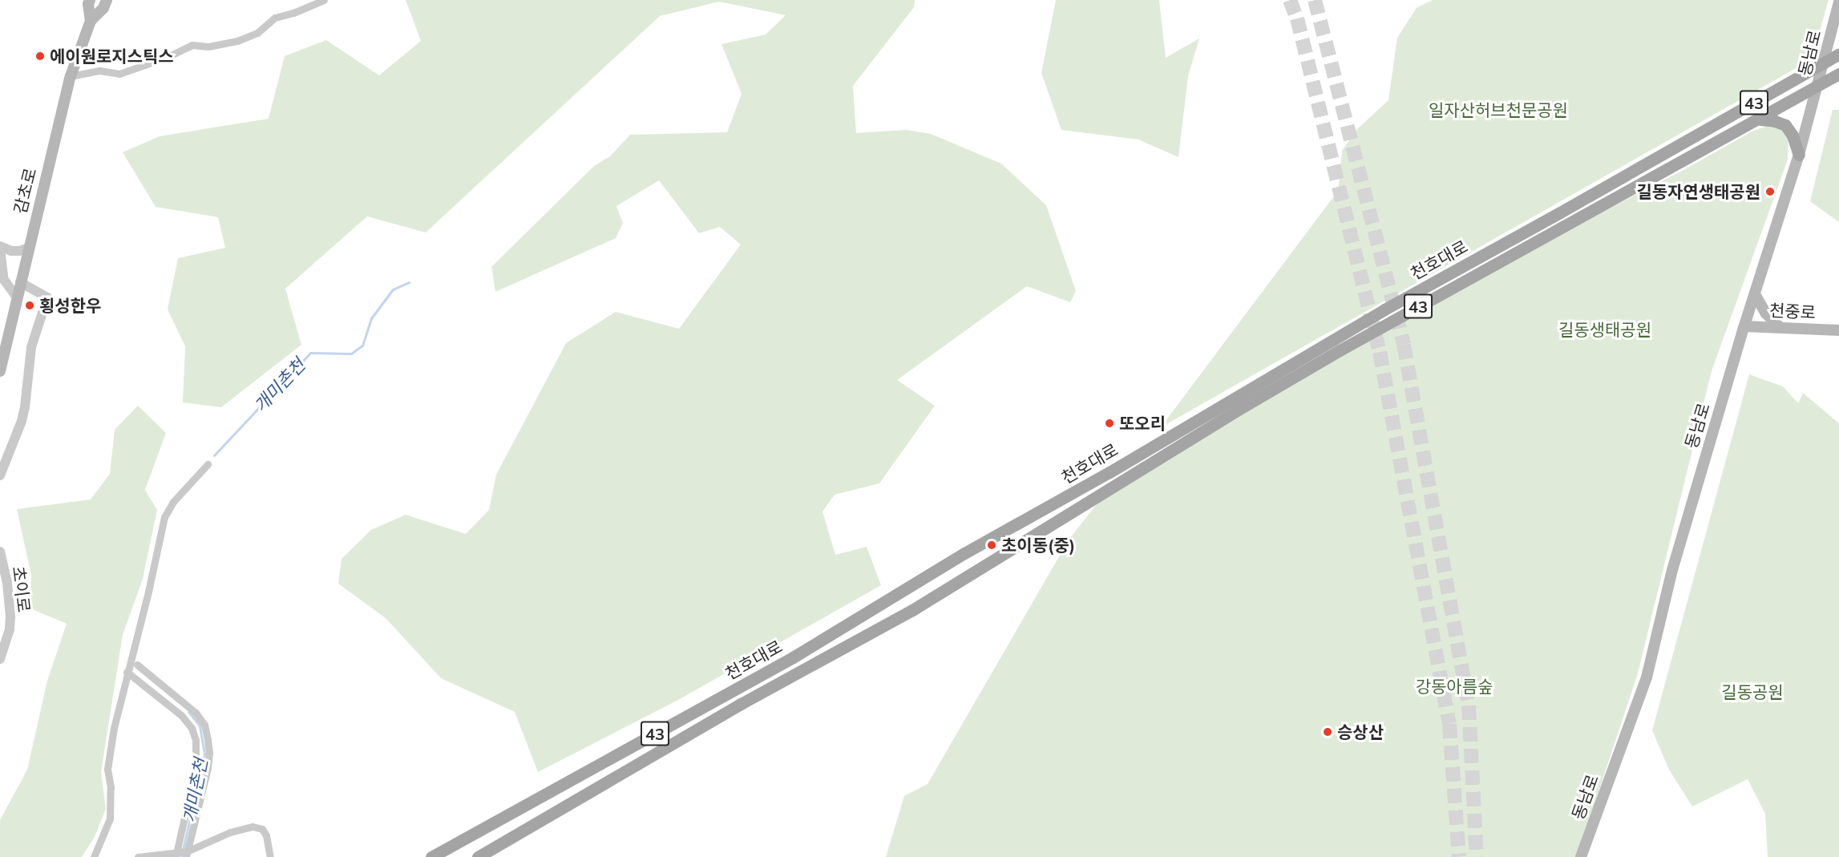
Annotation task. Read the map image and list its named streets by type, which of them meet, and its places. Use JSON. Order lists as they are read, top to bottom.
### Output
{
  "streets": {
    "main road": [
      "동남로",
      "43",
      "감초로",
      "천호대로",
      "천중로"
    ],
    "street": ["초이로"]
  },
  "crossings": [
    ["동남로", "천호대로"],
    ["동남로", "천중로"]
  ],
  "water": ["개미촌천"],
  "parks": [
    "일자산허브천문공원",
    "길동생태공원",
    "강동아름숲",
    "길동공원"
  ],
  "places": [
    "에이원로지스틱스",
    "길동자연생태공원",
    "횡성한우",
    "또오리",
    "초이동(중)",
    "승상산"
  ]
}
